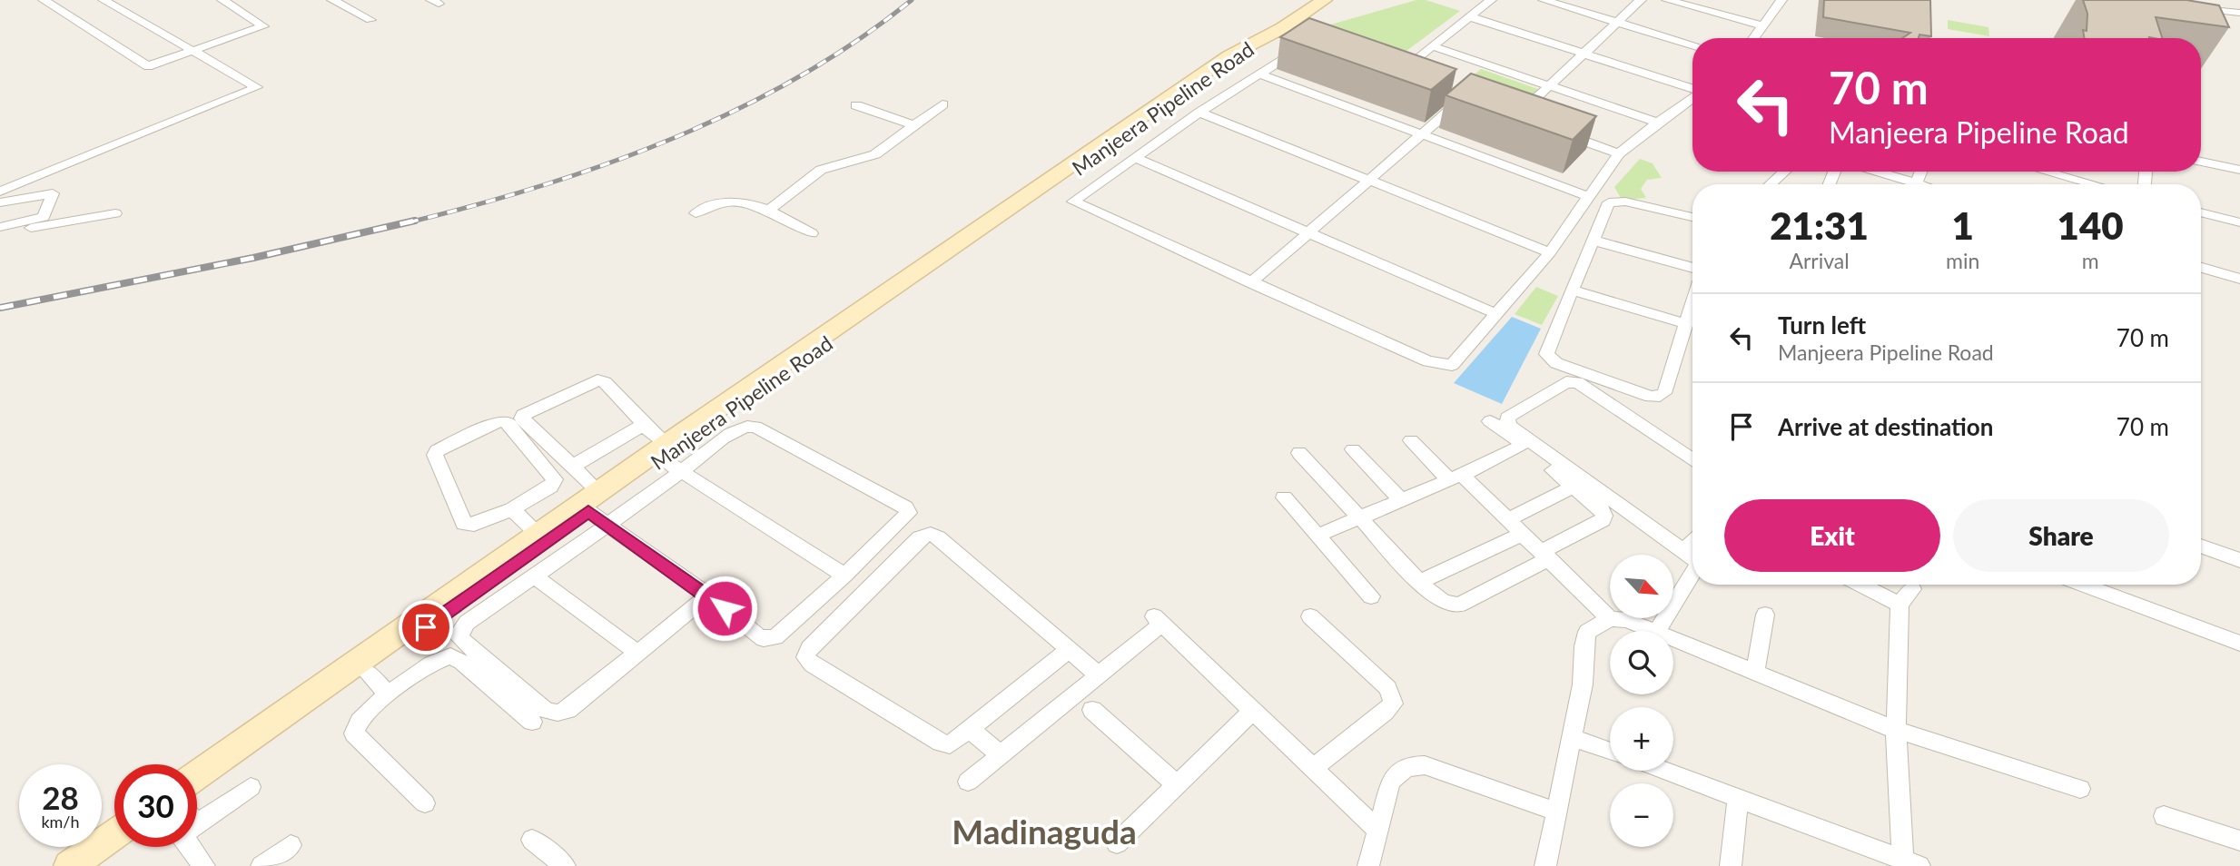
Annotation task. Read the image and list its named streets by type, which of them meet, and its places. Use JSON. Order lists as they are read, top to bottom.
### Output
{
  "streets": {
    "main road": ["Manjeera Pipeline Road"]
  },
  "districts": ["Madinaguda"],
  "north": "bottom right",
  "page": {
    "turn": ["70 m", "Manjeera Pipeline Road"],
    "eta": [
      "21:31",
      "Arrival",
      "1",
      "min",
      "140",
      "m"
    ],
    "list": [
      {
        "name": "Turn left",
        "note": "Manjeera Pipeline Road",
        "value": "70 m"
      },
      {
        "name": "Arrive at destination",
        "value": "70 m"
      }
    ],
    "buttons": ["Exit", "Share"],
    "map_buttons": ["+", "−"],
    "speed": "28 km/h",
    "limit": "30"
  }
}
